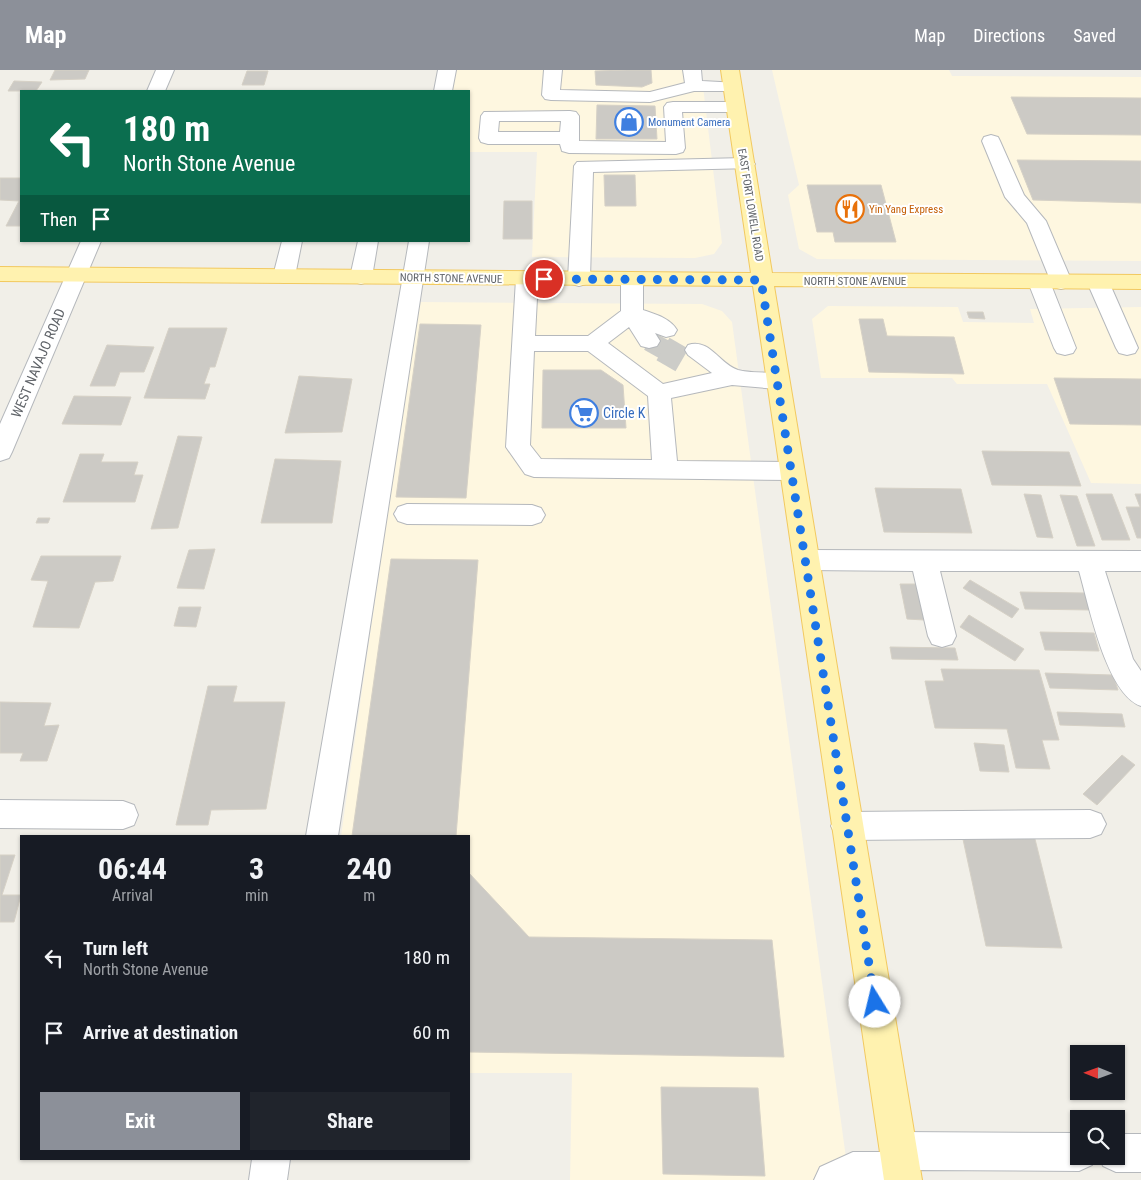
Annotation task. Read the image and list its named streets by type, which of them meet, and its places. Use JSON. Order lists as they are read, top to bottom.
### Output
{
  "streets": {
    "main road": ["EAST FORT LOWELL ROAD", "NORTH STONE AVENUE"],
    "street": ["WEST NAVAJO ROAD"]
  },
  "crossings": [
    ["EAST FORT LOWELL ROAD", "NORTH STONE AVENUE"],
    ["NORTH STONE AVENUE", "WEST NAVAJO ROAD"]
  ],
  "places": {
    "shop": ["Monument Camera"],
    "restaurant": ["Yin Yang Express"],
    "supermarket": ["Circle K"]
  },
  "north": "left",
  "page": {
    "header": "Map",
    "nav": ["Map", "Directions", "Saved"],
    "turn": ["180 m", "North Stone Avenue"],
    "then": "Then",
    "eta": [
      "06:44",
      "Arrival",
      "3",
      "min",
      "240",
      "m"
    ],
    "list": [
      {
        "name": "Turn left",
        "note": "North Stone Avenue",
        "value": "180 m"
      },
      {
        "name": "Arrive at destination",
        "value": "60 m"
      }
    ],
    "buttons": ["Exit", "Share"]
  }
}
